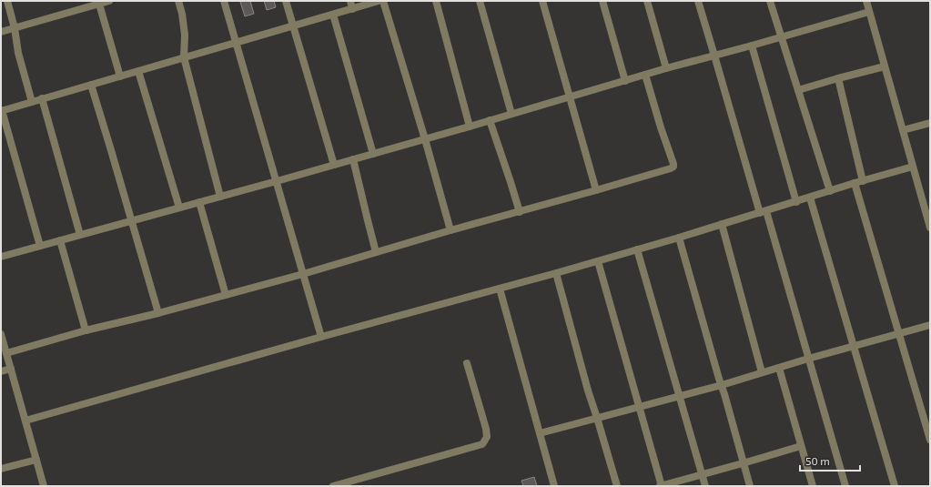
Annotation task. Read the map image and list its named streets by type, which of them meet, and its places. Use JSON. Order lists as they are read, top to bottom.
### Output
{
  "scale_bar": "50 m"
}
